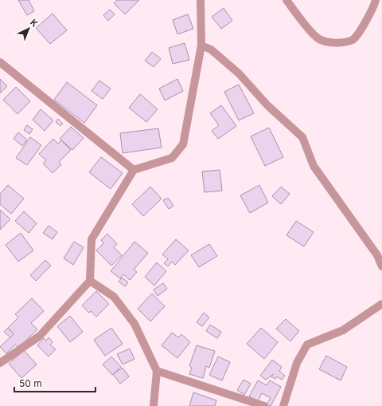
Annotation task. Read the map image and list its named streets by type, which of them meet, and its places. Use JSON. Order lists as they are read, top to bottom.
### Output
{
  "scale_bar": "50 m",
  "north": "top right"
}
